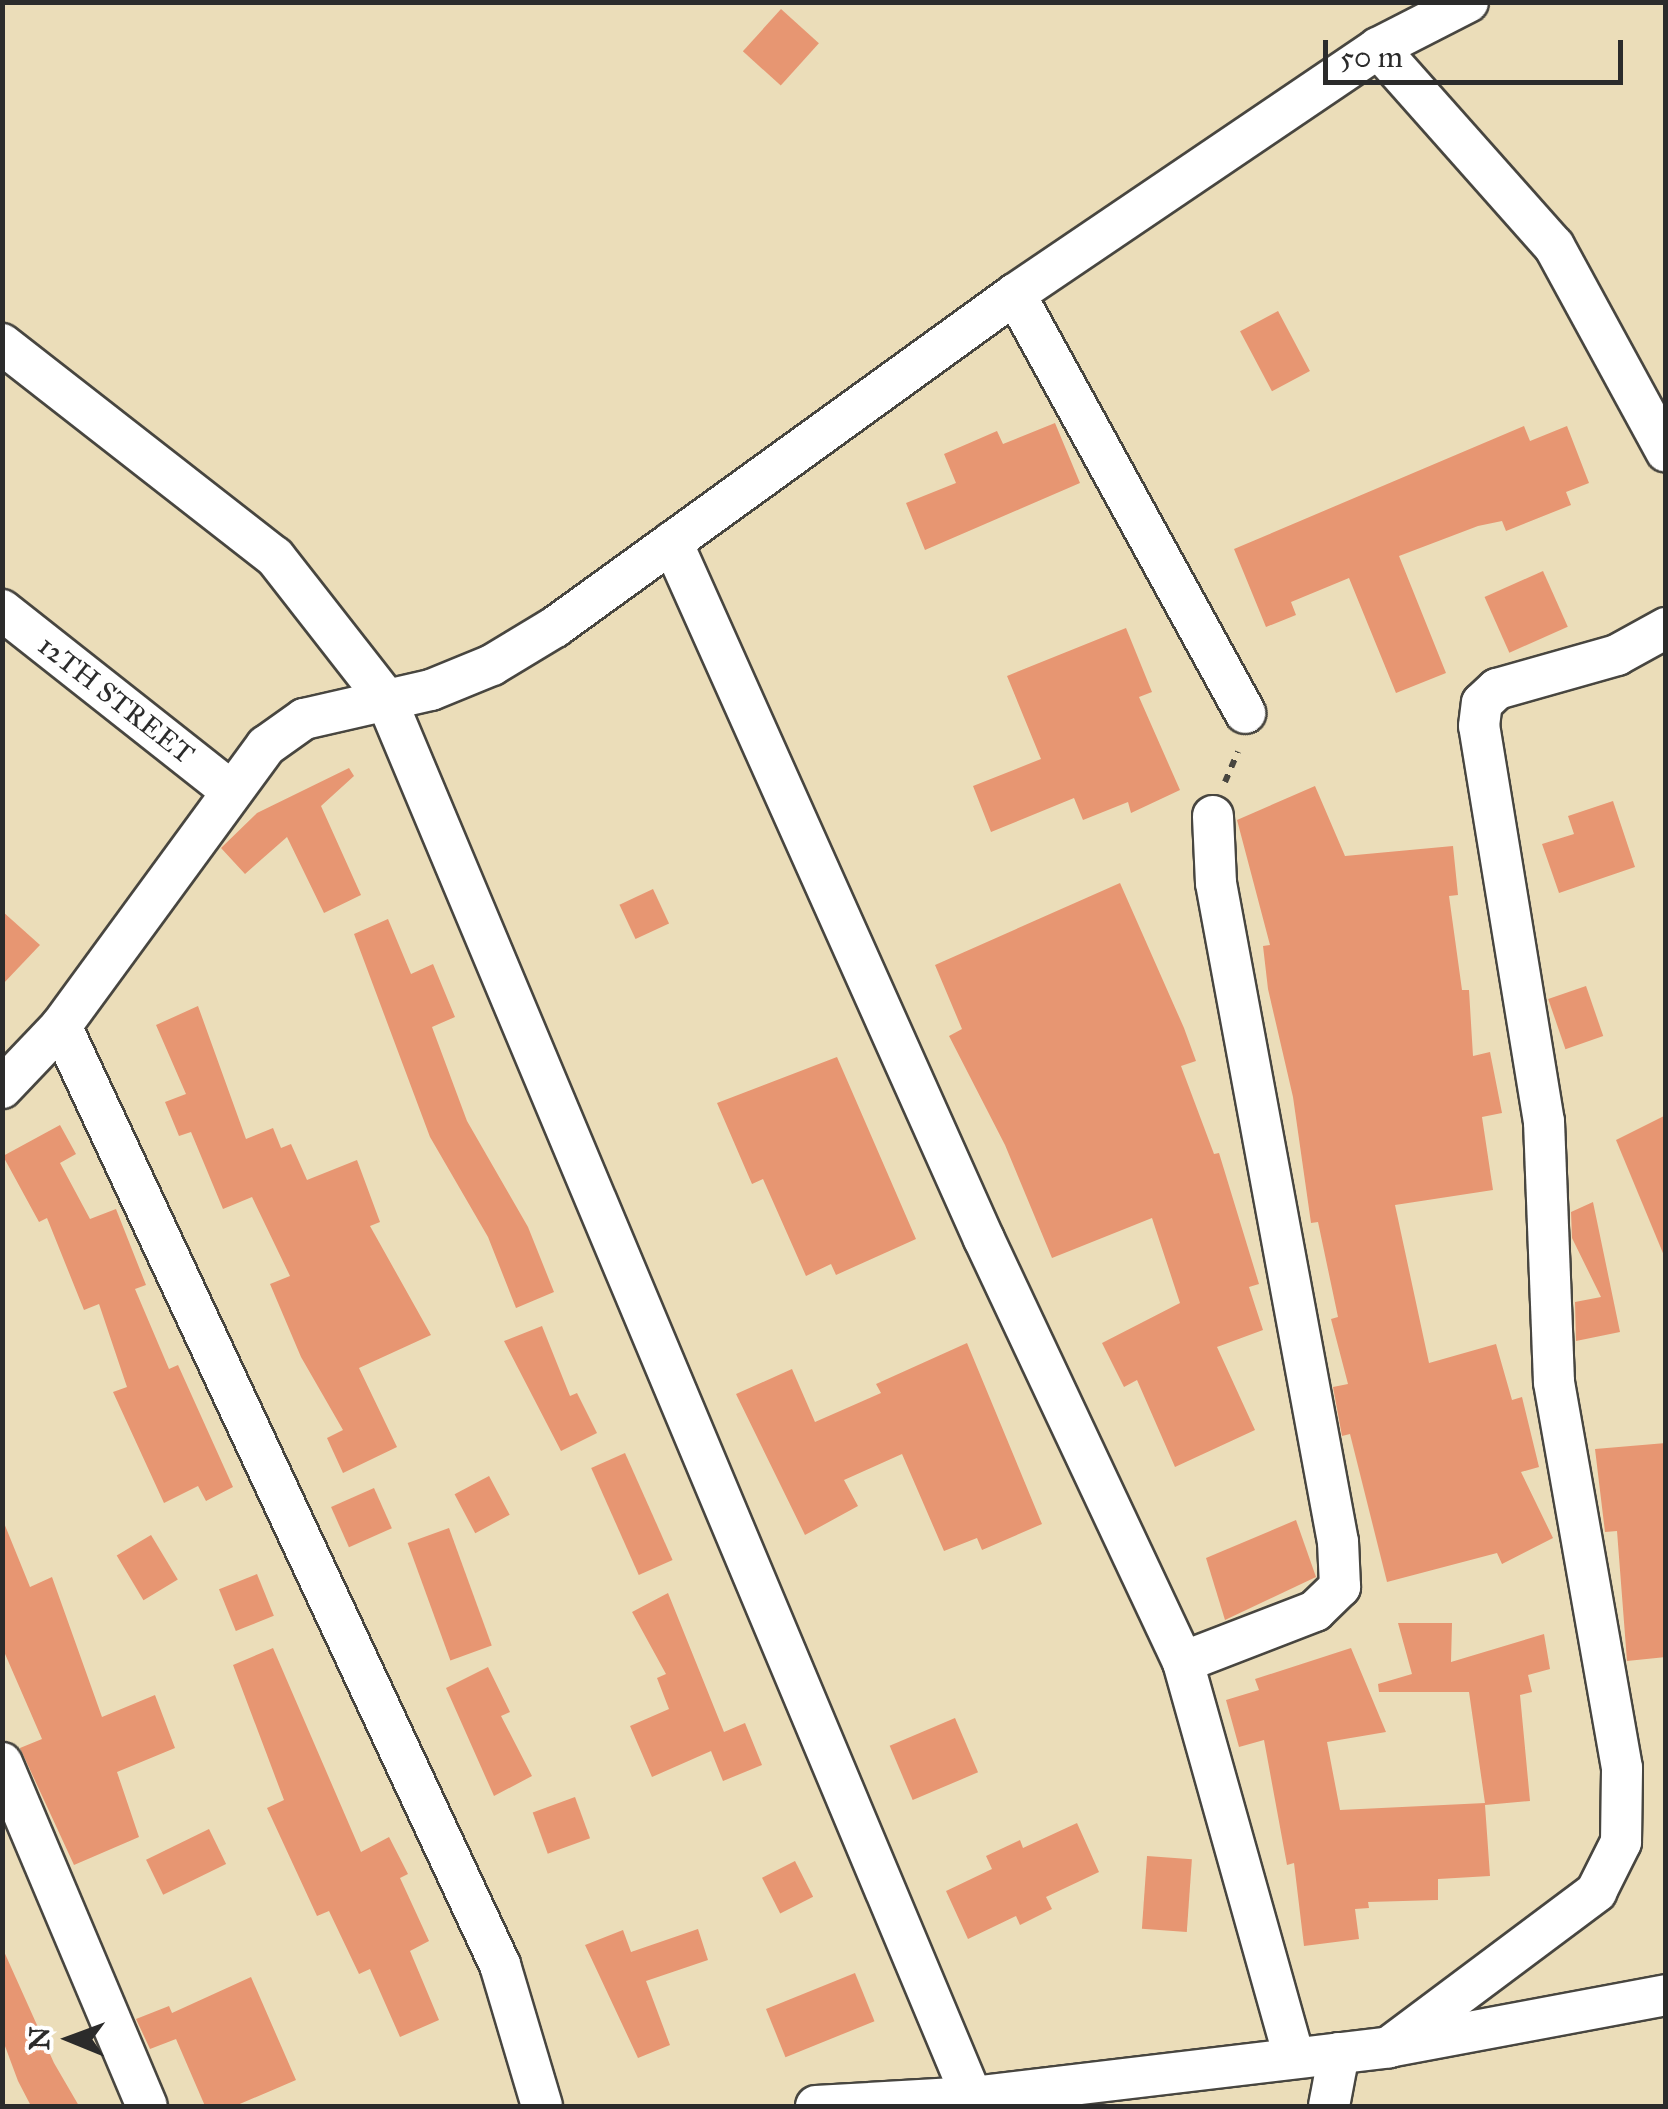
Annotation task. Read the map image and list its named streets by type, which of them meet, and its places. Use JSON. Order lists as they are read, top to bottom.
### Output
{
  "streets": {
    "street": ["12TH STREET"]
  },
  "scale_bar": "50 m",
  "north": "left"
}
